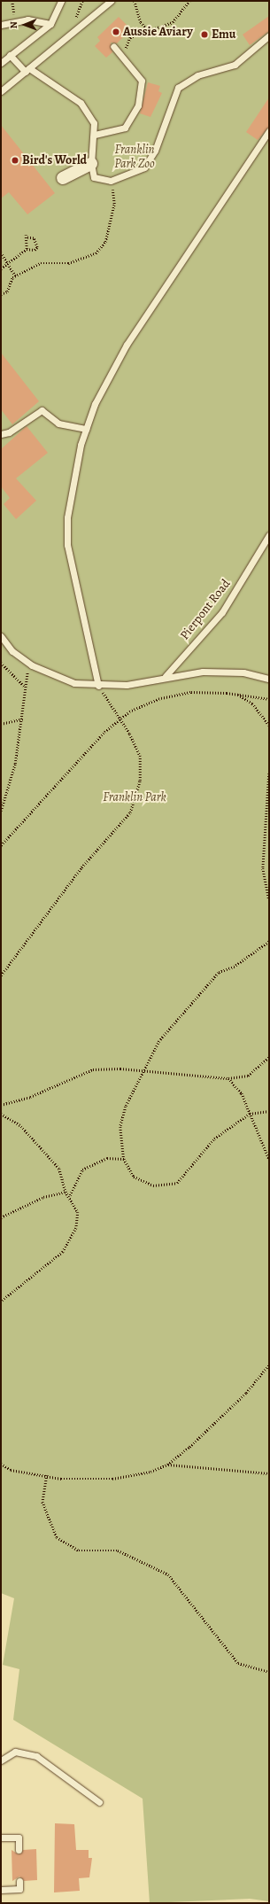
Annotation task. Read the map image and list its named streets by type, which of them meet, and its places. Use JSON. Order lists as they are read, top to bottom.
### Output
{
  "streets": {
    "lane": ["Pierpont Road"]
  },
  "parks": ["Franklin Park Zoo", "Franklin Park"],
  "places": ["Aussie Aviary", "Emu", "Bird's World"],
  "north": "left"
}
